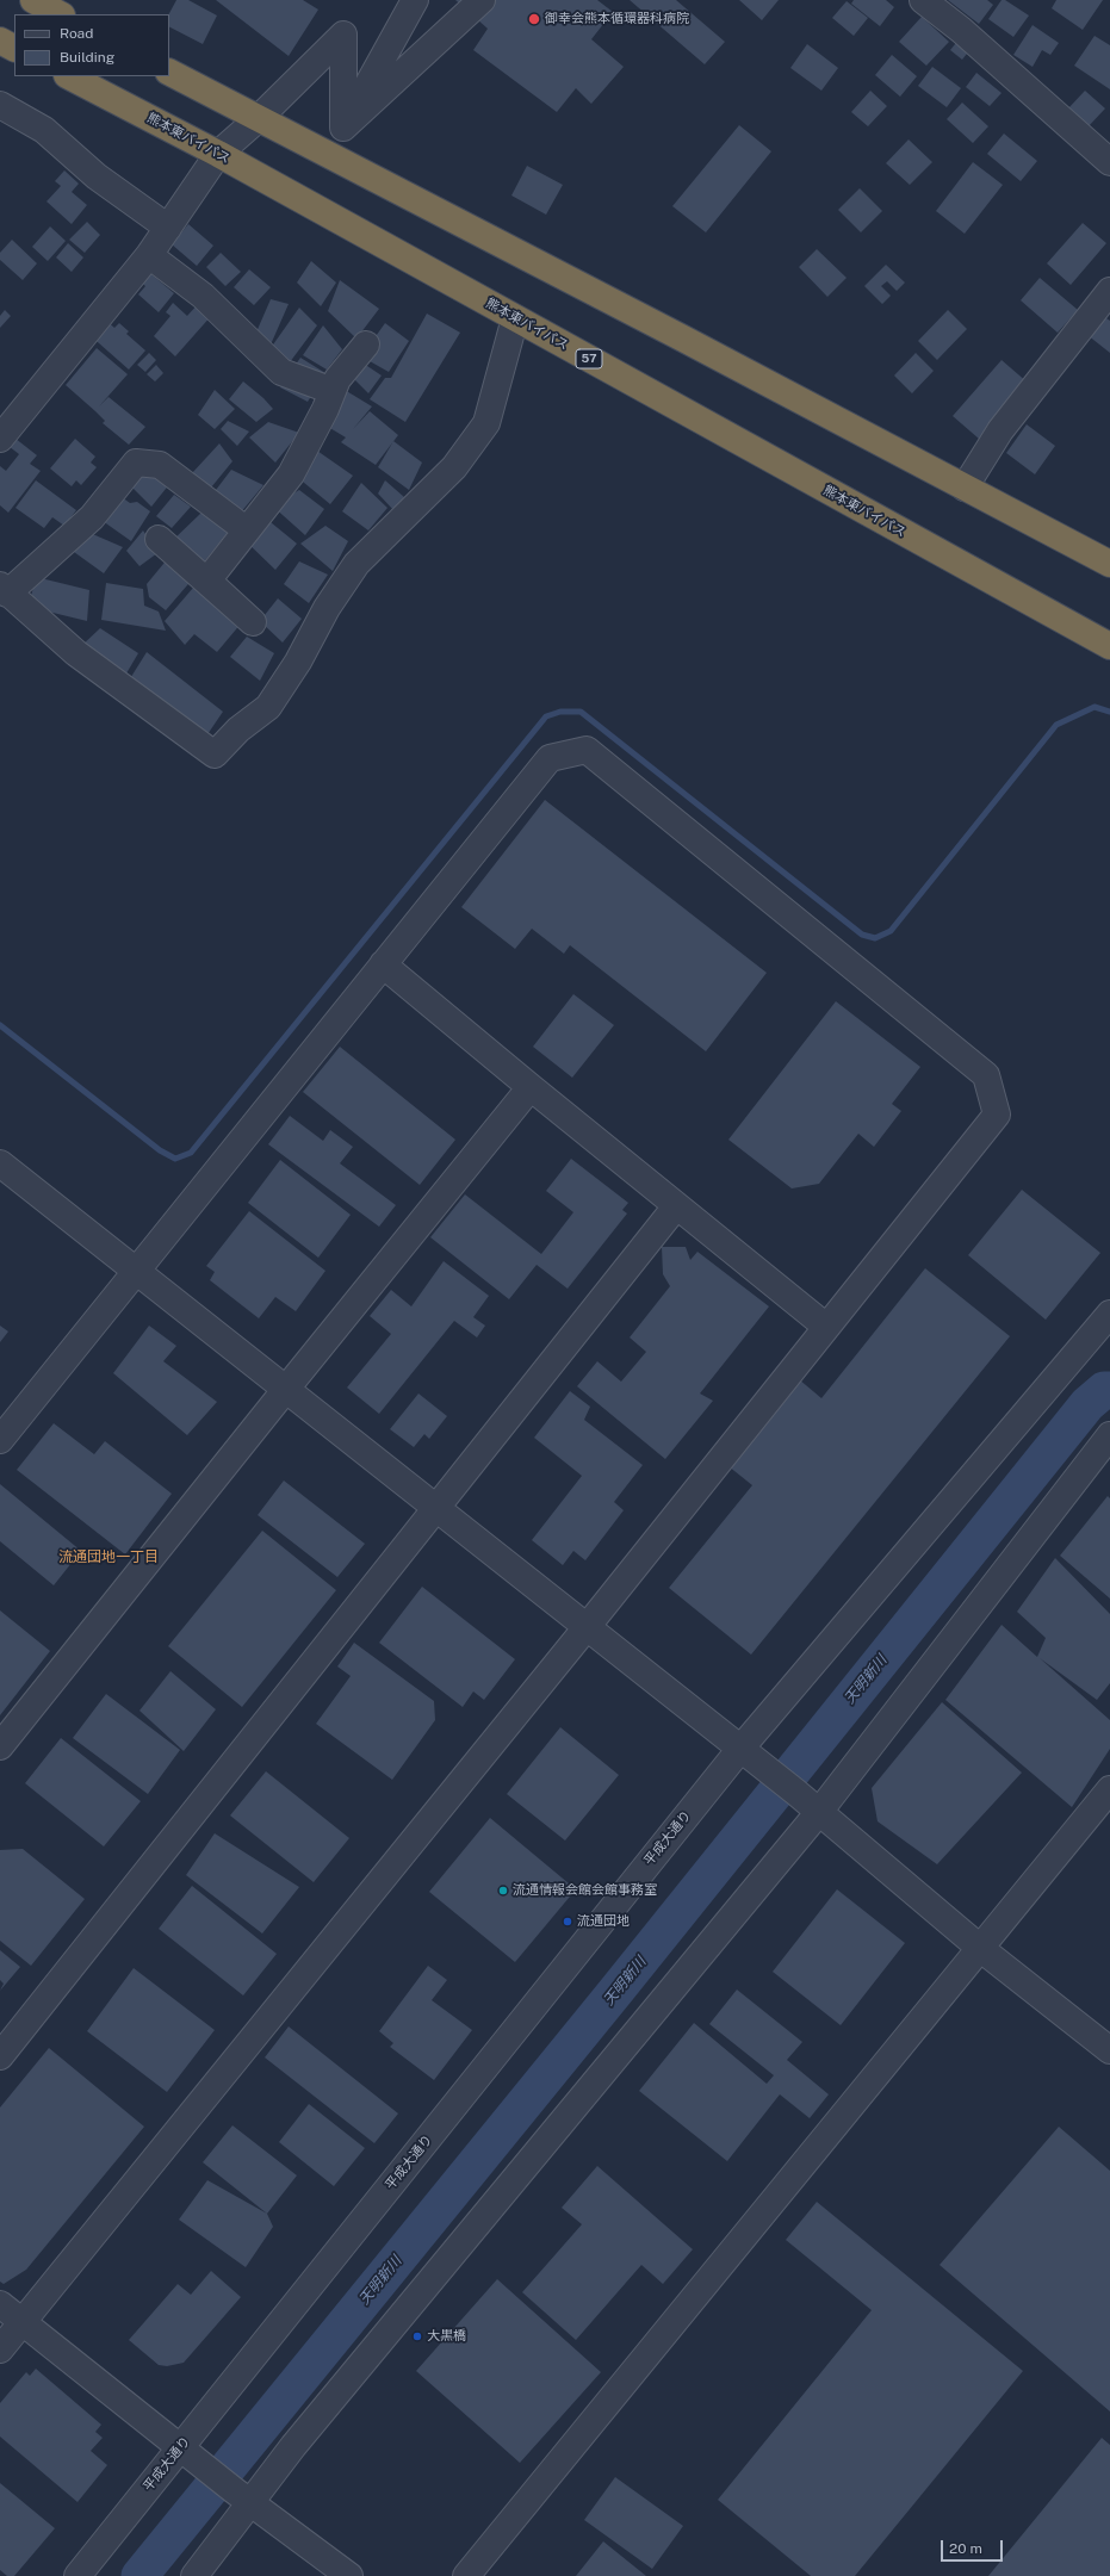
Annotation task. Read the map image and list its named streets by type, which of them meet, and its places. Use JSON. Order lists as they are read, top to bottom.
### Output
{
  "streets": {
    "highway": ["熊本東バイパス", "57"],
    "street": ["平成大通り"]
  },
  "districts": ["流通団地一丁目"],
  "water": ["天明新川"],
  "places": [
    "御幸会熊本循環器科病院",
    "流通情報会館会館事務室",
    "流通団地",
    "大黒橋"
  ],
  "legend": ["Road", "Building"],
  "scale_bar": "20 m"
}
